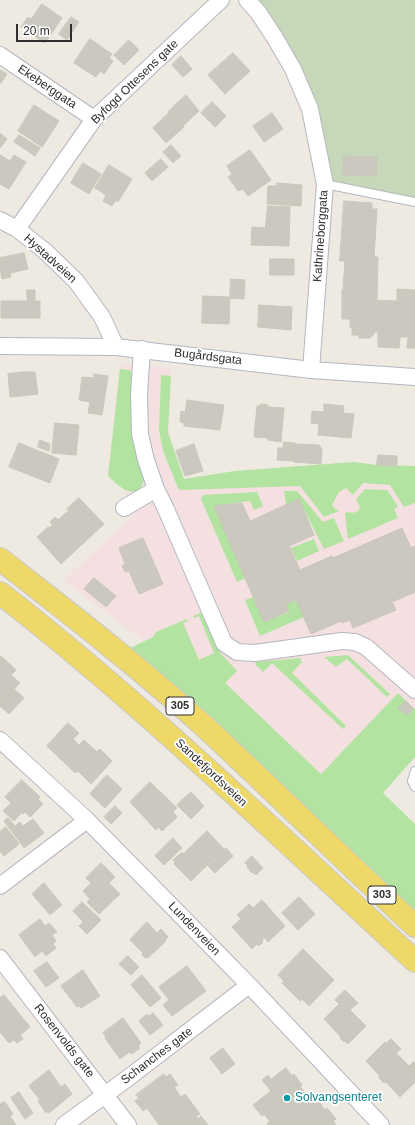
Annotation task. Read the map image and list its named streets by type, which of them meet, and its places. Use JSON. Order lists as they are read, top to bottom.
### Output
{
  "streets": {
    "main road": ["305", "Sandefjordsveien", "303"],
    "street": [
      "Byfogd Ottesens gate",
      "Ekeberggata",
      "Kathrineborggata",
      "Hystadveien",
      "Bugårdsgata",
      "Lundenveien",
      "Rosenvolds gate",
      "Schanches gate"
    ]
  },
  "crossings": [
    ["Byfogd Ottesens gate", "Ekeberggata"],
    ["Byfogd Ottesens gate", "Hystadveien"],
    ["Kathrineborggata", "Bugårdsgata"],
    ["Hystadveien", "Bugårdsgata"],
    ["305", "303"],
    ["Lundenveien", "Schanches gate"],
    ["Rosenvolds gate", "Schanches gate"]
  ],
  "places": ["Solvangsenteret"],
  "scale_bar": "20 m"
}
